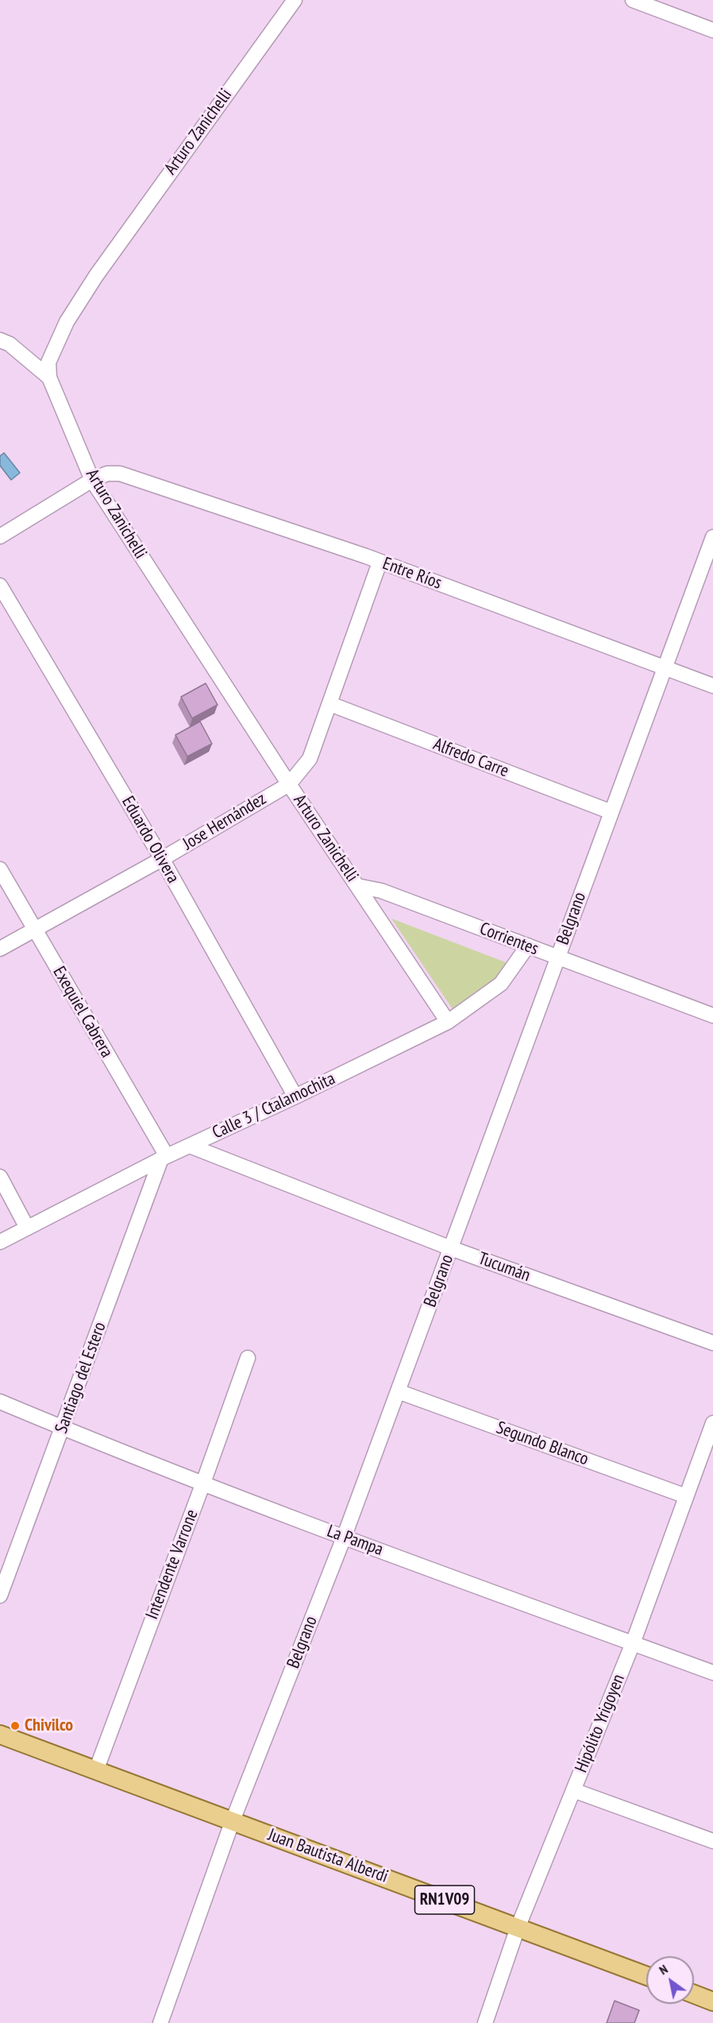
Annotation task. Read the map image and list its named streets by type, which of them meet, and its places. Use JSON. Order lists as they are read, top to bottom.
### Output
{
  "streets": {
    "main road": ["Juan Bautista Alberdi", "RN1V09"],
    "street": [
      "Arturo Zanichelli",
      "Entre Ríos",
      "Alfredo Carre",
      "Jose Hernández",
      "Eduardo Olivera",
      "Belgrano",
      "Corrientes",
      "Exequiel Cabrera",
      "Calle 3 / Ctalamochita",
      "Tucumán",
      "Santiago del Estero",
      "Segundo Blanco",
      "La Pampa",
      "Intendente Varrone",
      "Hipólito Yrigoyen"
    ]
  },
  "crossings": [
    ["Arturo Zanichelli", "Entre Ríos"],
    ["Arturo Zanichelli", "Jose Hernández"],
    ["Arturo Zanichelli", "Corrientes"],
    ["Arturo Zanichelli", "Calle 3 / Ctalamochita"],
    ["Entre Ríos", "Jose Hernández"],
    ["Entre Ríos", "Belgrano"],
    ["Alfredo Carre", "Jose Hernández"],
    ["Alfredo Carre", "Belgrano"],
    ["Jose Hernández", "Eduardo Olivera"],
    ["Jose Hernández", "Exequiel Cabrera"],
    ["Eduardo Olivera", "Calle 3 / Ctalamochita"],
    ["Belgrano", "Corrientes"],
    ["Belgrano", "Tucumán"],
    ["Belgrano", "Segundo Blanco"],
    ["Belgrano", "La Pampa"],
    ["Belgrano", "Juan Bautista Alberdi"],
    ["Corrientes", "Calle 3 / Ctalamochita"],
    ["Exequiel Cabrera", "Calle 3 / Ctalamochita"],
    ["Exequiel Cabrera", "Santiago del Estero"],
    ["Calle 3 / Ctalamochita", "Tucumán"],
    ["Calle 3 / Ctalamochita", "Santiago del Estero"],
    ["Santiago del Estero", "La Pampa"],
    ["Segundo Blanco", "Hipólito Yrigoyen"],
    ["La Pampa", "Intendente Varrone"],
    ["La Pampa", "Hipólito Yrigoyen"],
    ["Intendente Varrone", "Juan Bautista Alberdi"],
    ["Hipólito Yrigoyen", "Juan Bautista Alberdi"]
  ],
  "places": ["Chivilco"],
  "north": "top left"
}
